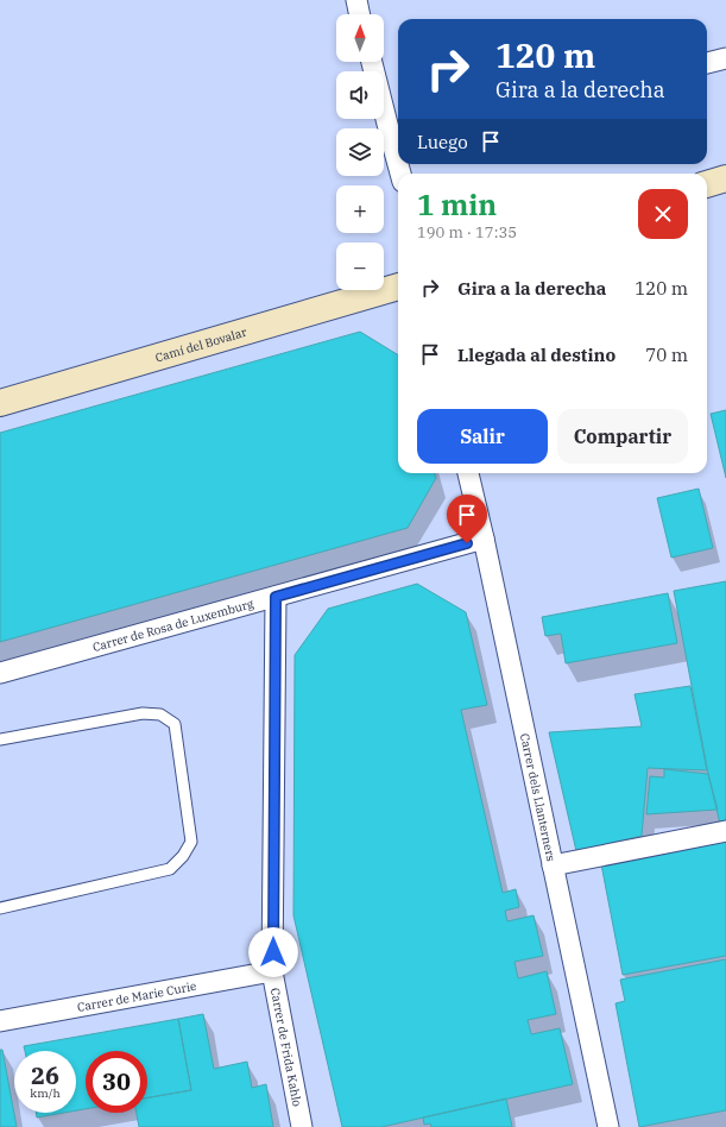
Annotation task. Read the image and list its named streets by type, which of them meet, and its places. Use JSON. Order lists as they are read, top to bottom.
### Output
{
  "streets": {
    "street": [
      "Camí del Bovalar",
      "Carrer de Rosa de Luxemburg",
      "Carrer dels Llanterners",
      "Carrer de Marie Curie",
      "Carrer de Frida Kahlo"
    ]
  },
  "crossings": [
    ["Carrer de Rosa de Luxemburg", "Carrer dels Llanterners"],
    ["Carrer de Rosa de Luxemburg", "Carrer de Frida Kahlo"],
    ["Carrer de Marie Curie", "Carrer de Frida Kahlo"]
  ],
  "north": "top",
  "page": {
    "map_buttons": ["+", "−"],
    "turn": ["120 m", "Gira a la derecha"],
    "then": "Luego",
    "heading": ["1 min", "190 m · 17:35"],
    "list": [
      {
        "name": "Gira a la derecha",
        "value": "120 m"
      },
      {
        "name": "Llegada al destino",
        "value": "70 m"
      }
    ],
    "buttons": ["Salir", "Compartir"],
    "speed": "26 km/h",
    "limit": "30"
  }
}
